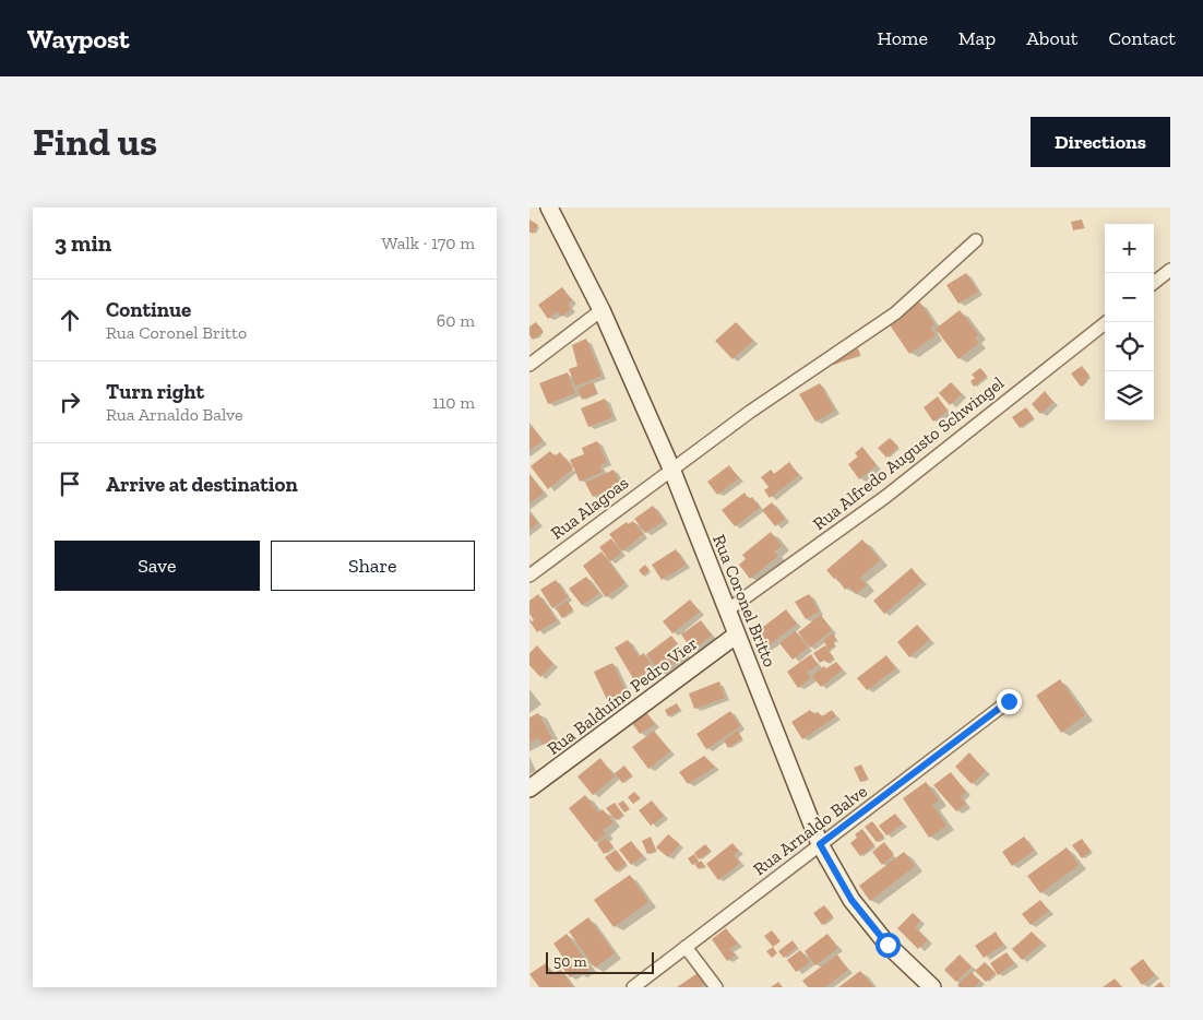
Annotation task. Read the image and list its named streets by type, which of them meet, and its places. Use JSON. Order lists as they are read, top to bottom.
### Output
{
  "streets": {
    "main road": ["Rua Coronel Britto", "Rua Balduíno Pedro Vier"],
    "street": ["Rua Alfredo Augusto Schwingel", "Rua Alagoas", "Rua Arnaldo Balve"]
  },
  "crossings": [
    ["Rua Alfredo Augusto Schwingel", "Rua Coronel Britto"],
    ["Rua Alagoas", "Rua Coronel Britto"],
    ["Rua Coronel Britto", "Rua Balduíno Pedro Vier"],
    ["Rua Coronel Britto", "Rua Arnaldo Balve"]
  ],
  "scale_bar": "50 m",
  "page": {
    "header": "Waypost",
    "nav": [
      "Home",
      "Map",
      "About",
      "Contact"
    ],
    "buttons": [
      "Directions",
      ["Save", "Share"]
    ],
    "title": "Find us",
    "heading": ["3 min", "Walk · 170 m"],
    "map_buttons": ["+", "−"],
    "list": [
      ["Continue", "Rua Coronel Britto", "60 m"],
      ["Turn right", "Rua Arnaldo Balve", "110 m"],
      "Arrive at destination"
    ],
    "scale": "50 m"
  }
}
